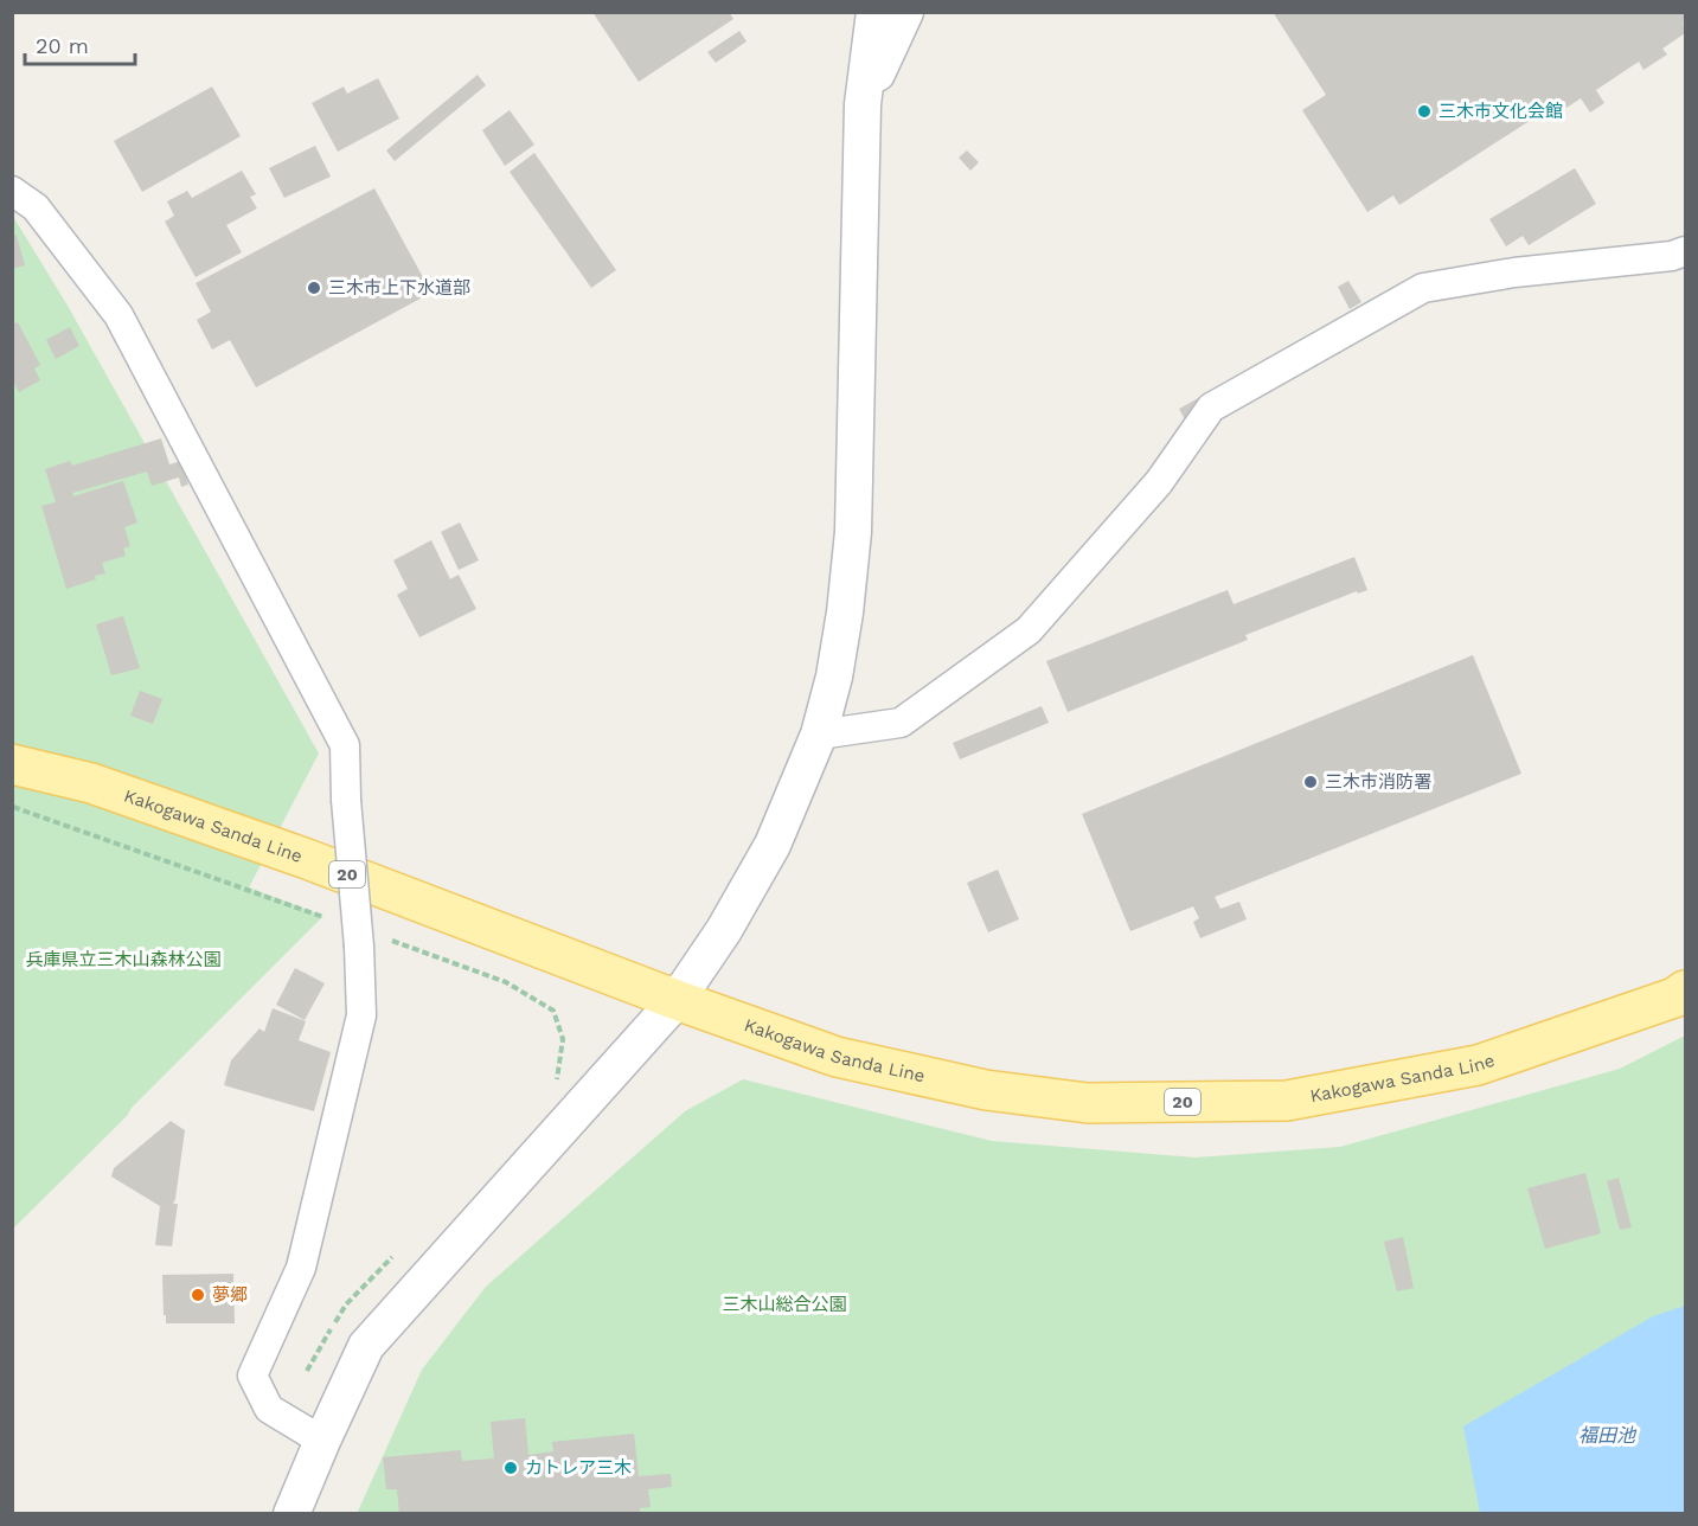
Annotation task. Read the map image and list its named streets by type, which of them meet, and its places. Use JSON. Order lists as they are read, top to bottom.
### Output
{
  "streets": {
    "main road": ["Kakogawa Sanda Line", "20"]
  },
  "water": ["福田池"],
  "parks": ["兵庫県立三木山森林公園", "三木山総合公園"],
  "places": [
    "三木市文化会館",
    "三木市上下水道部",
    "三木市消防署",
    "夢郷",
    "カトレア三木"
  ],
  "scale_bar": "20 m"
}
